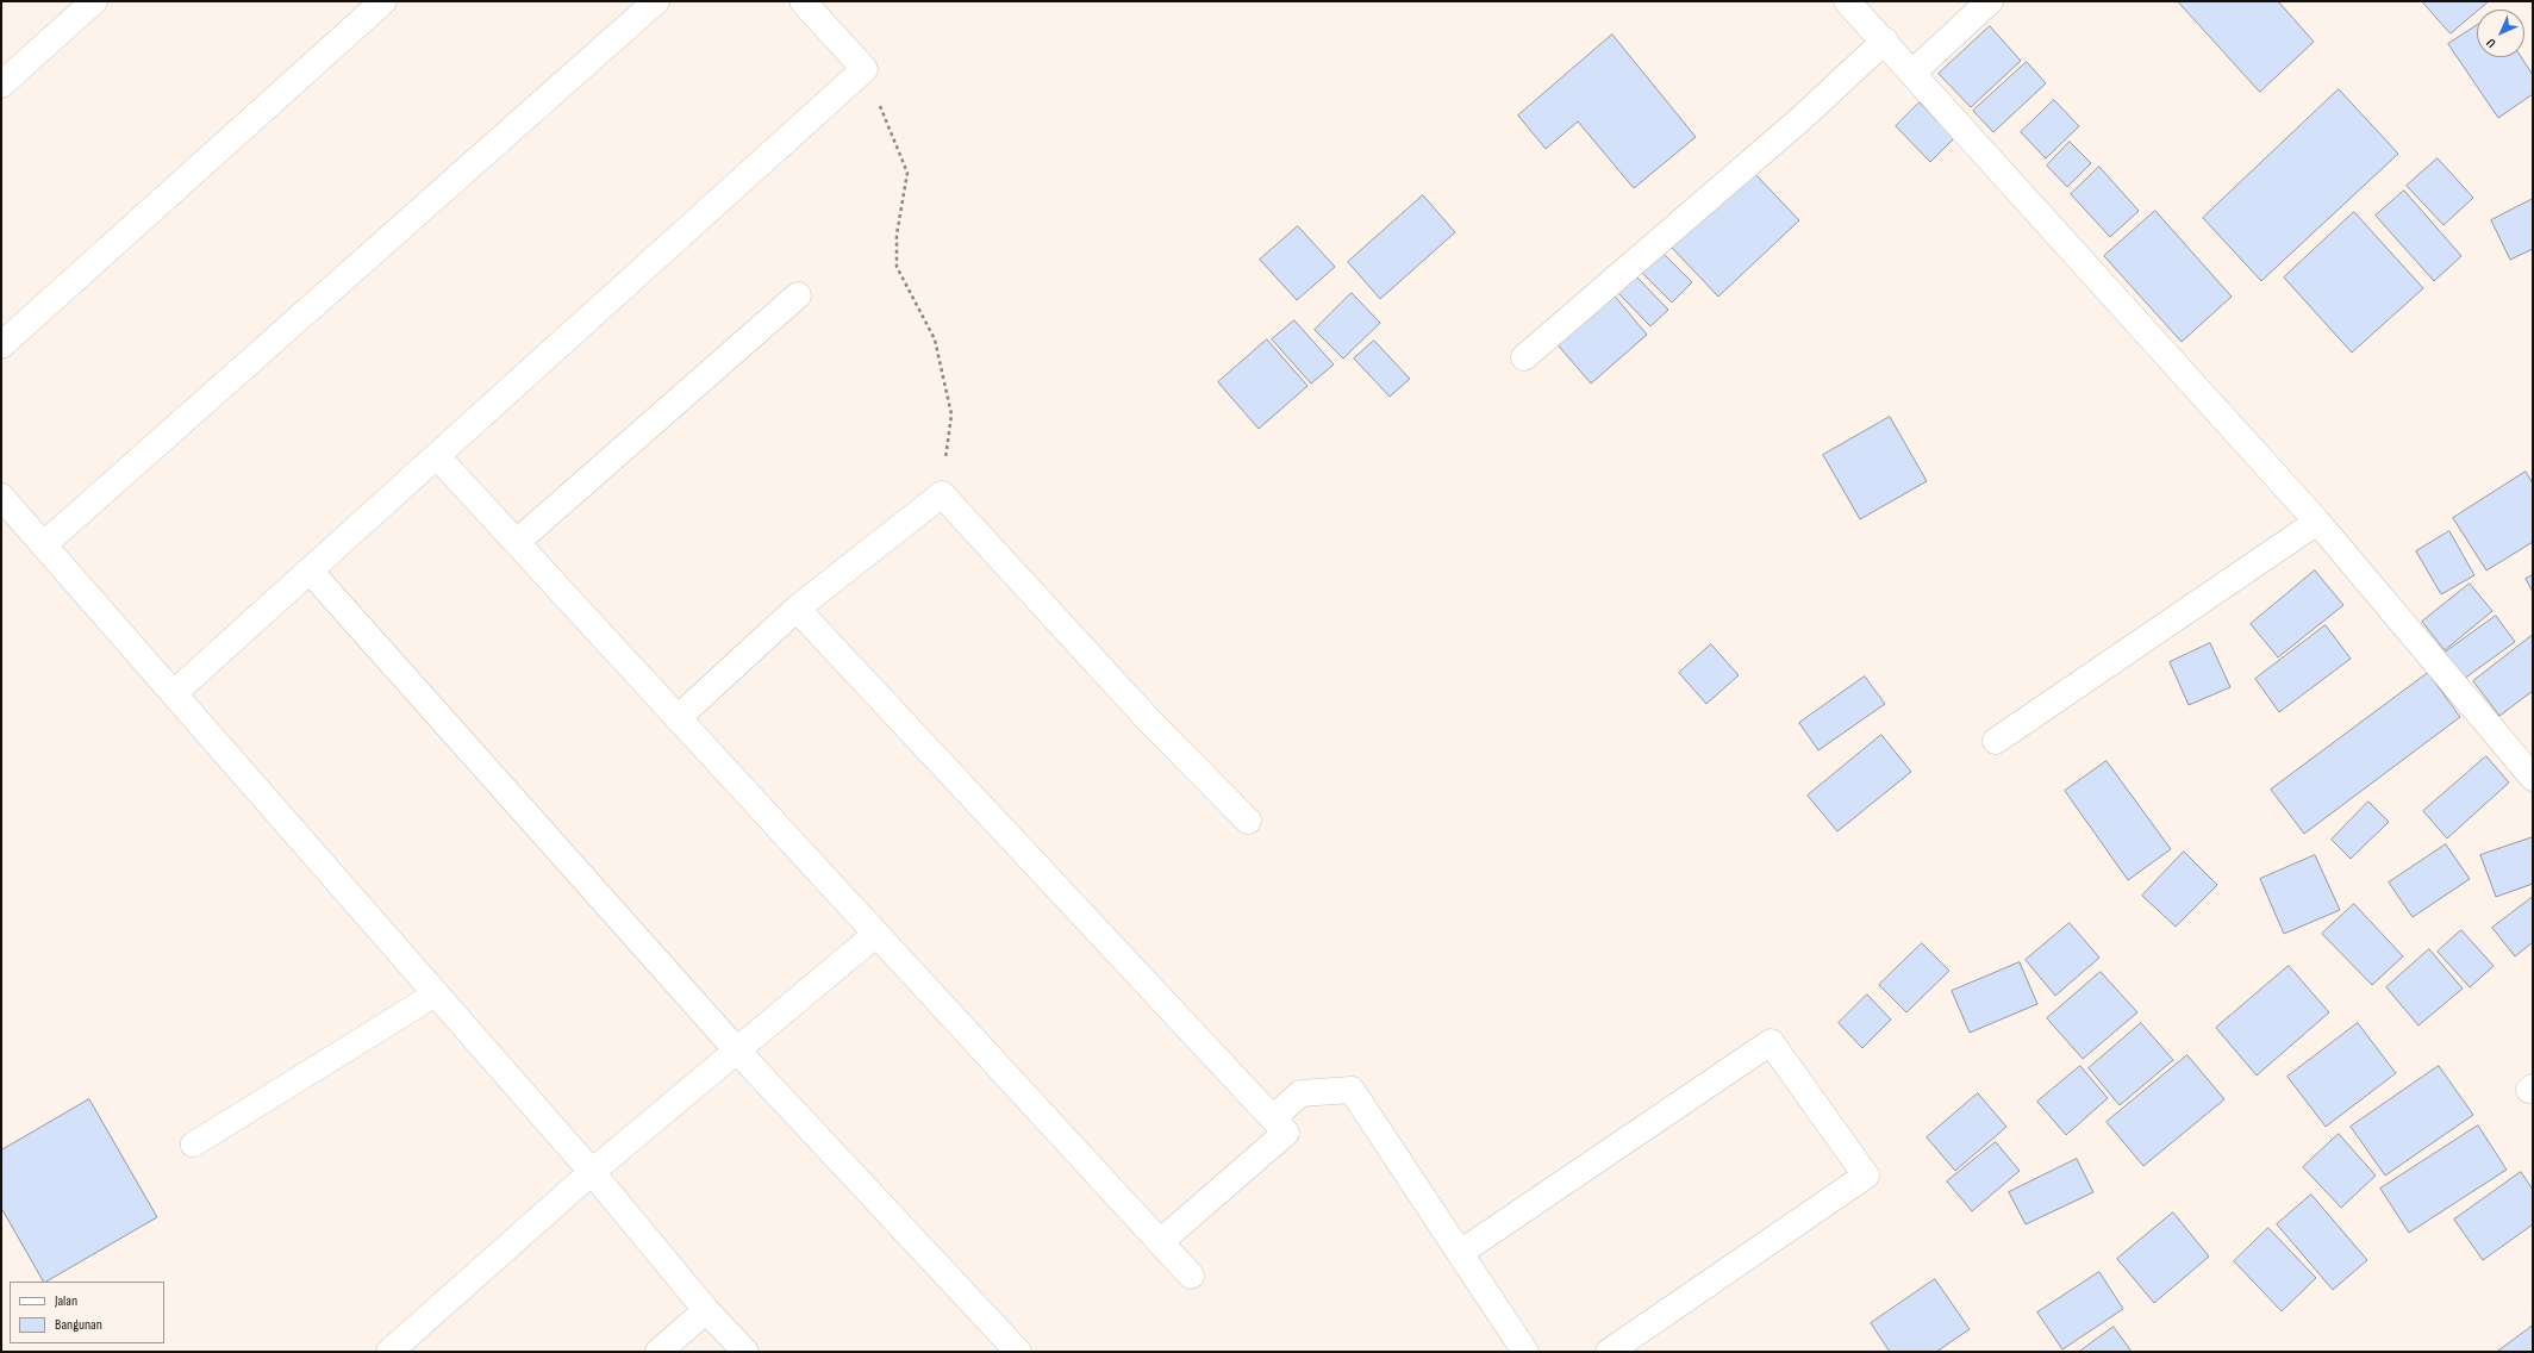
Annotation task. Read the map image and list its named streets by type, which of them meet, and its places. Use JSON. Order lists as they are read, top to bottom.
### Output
{
  "legend": ["Jalan", "Bangunan"],
  "north": "bottom left"
}
